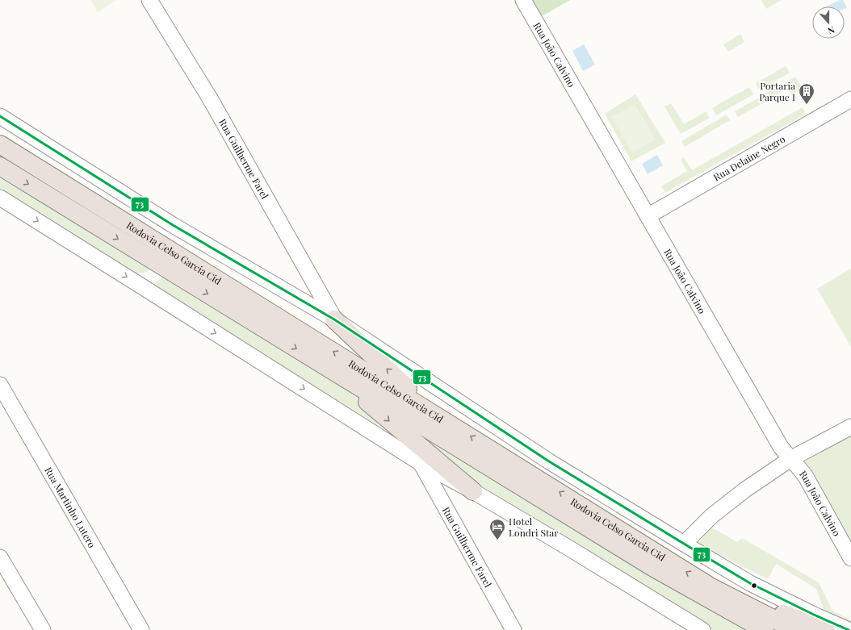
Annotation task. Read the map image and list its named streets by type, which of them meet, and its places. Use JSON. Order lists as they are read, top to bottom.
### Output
{
  "streets": {
    "highway": ["Rodovia Celso Garcia Cid"],
    "street": [
      "Rua João Calvino",
      "Rua Delaine Negro",
      "Rua Guilherme Farel",
      "Rua Martinho Lutero"
    ]
  },
  "crossings": [
    ["Rua João Calvino", "Rua Delaine Negro"]
  ],
  "places": {
    "building": ["Portaria Parque I"],
    "hotel": ["Hotel Londri Star"]
  },
  "lines": ["transit line 73"],
  "north": "bottom"
}
